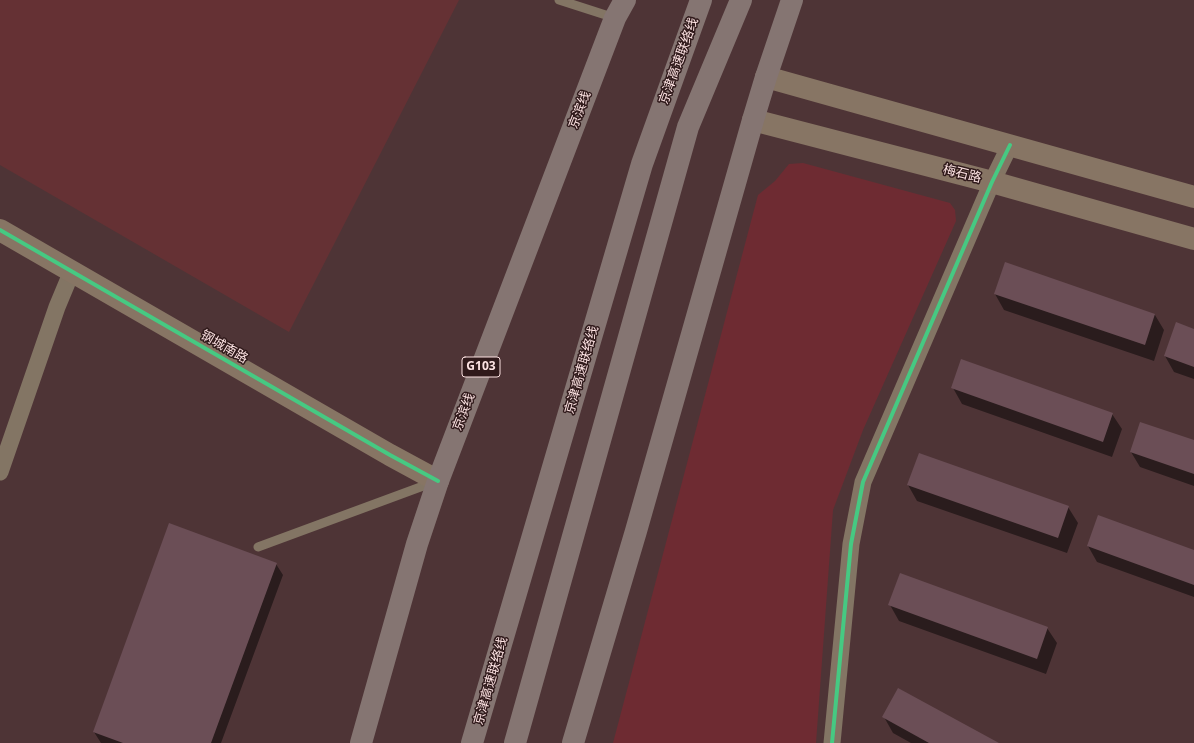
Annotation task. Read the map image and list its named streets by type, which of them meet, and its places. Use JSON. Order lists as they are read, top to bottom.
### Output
{
  "streets": {
    "highway": ["京津高速联络线", "京滨线", "G103"],
    "main road": ["梅石路", "钢城南路"]
  },
  "crossings": [
    ["京滨线", "钢城南路"]
  ]
}
